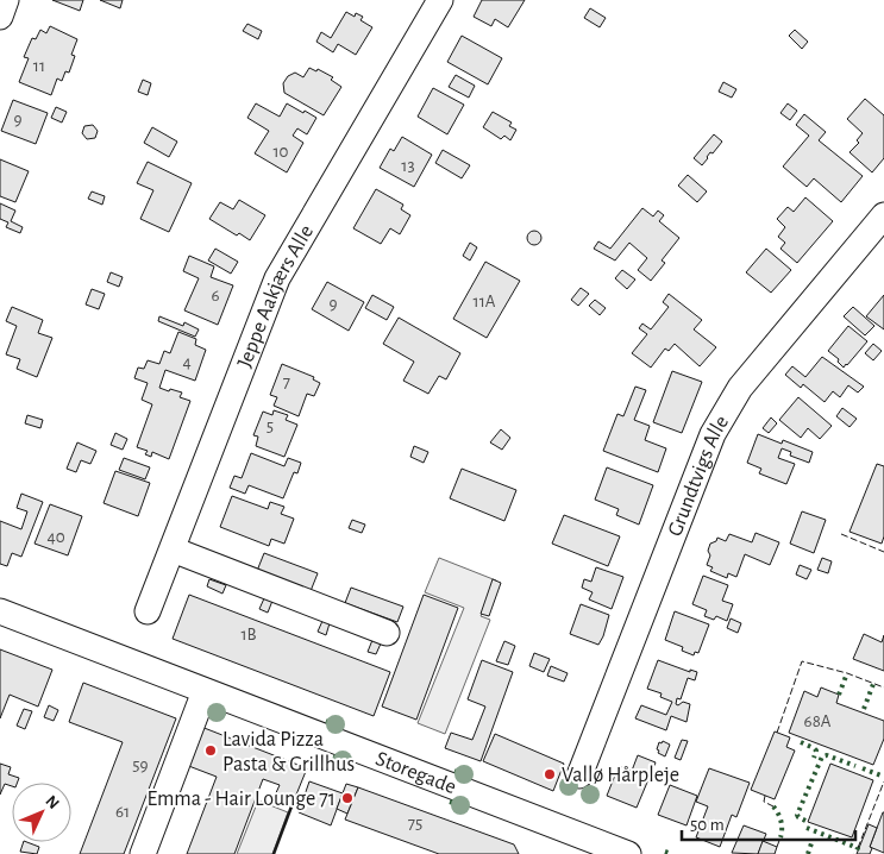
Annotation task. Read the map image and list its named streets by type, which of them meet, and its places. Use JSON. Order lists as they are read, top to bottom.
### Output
{
  "streets": {
    "street": ["Jeppe Aakjærs Alle", "Grundtvigs Alle", "Storegade"]
  },
  "places": ["Lavida Pizza Pasta & Grillhus", "Vallø Hårpleje", "Emma - Hair Lounge 71"],
  "house_numbers": [
    "11",
    "9",
    "10",
    "13",
    "6",
    "11A",
    "9",
    "4",
    "7",
    "5",
    "40",
    "1B",
    "68A",
    "59",
    "61",
    "75"
  ],
  "scale_bar": "50 m",
  "north": "top right"
}
